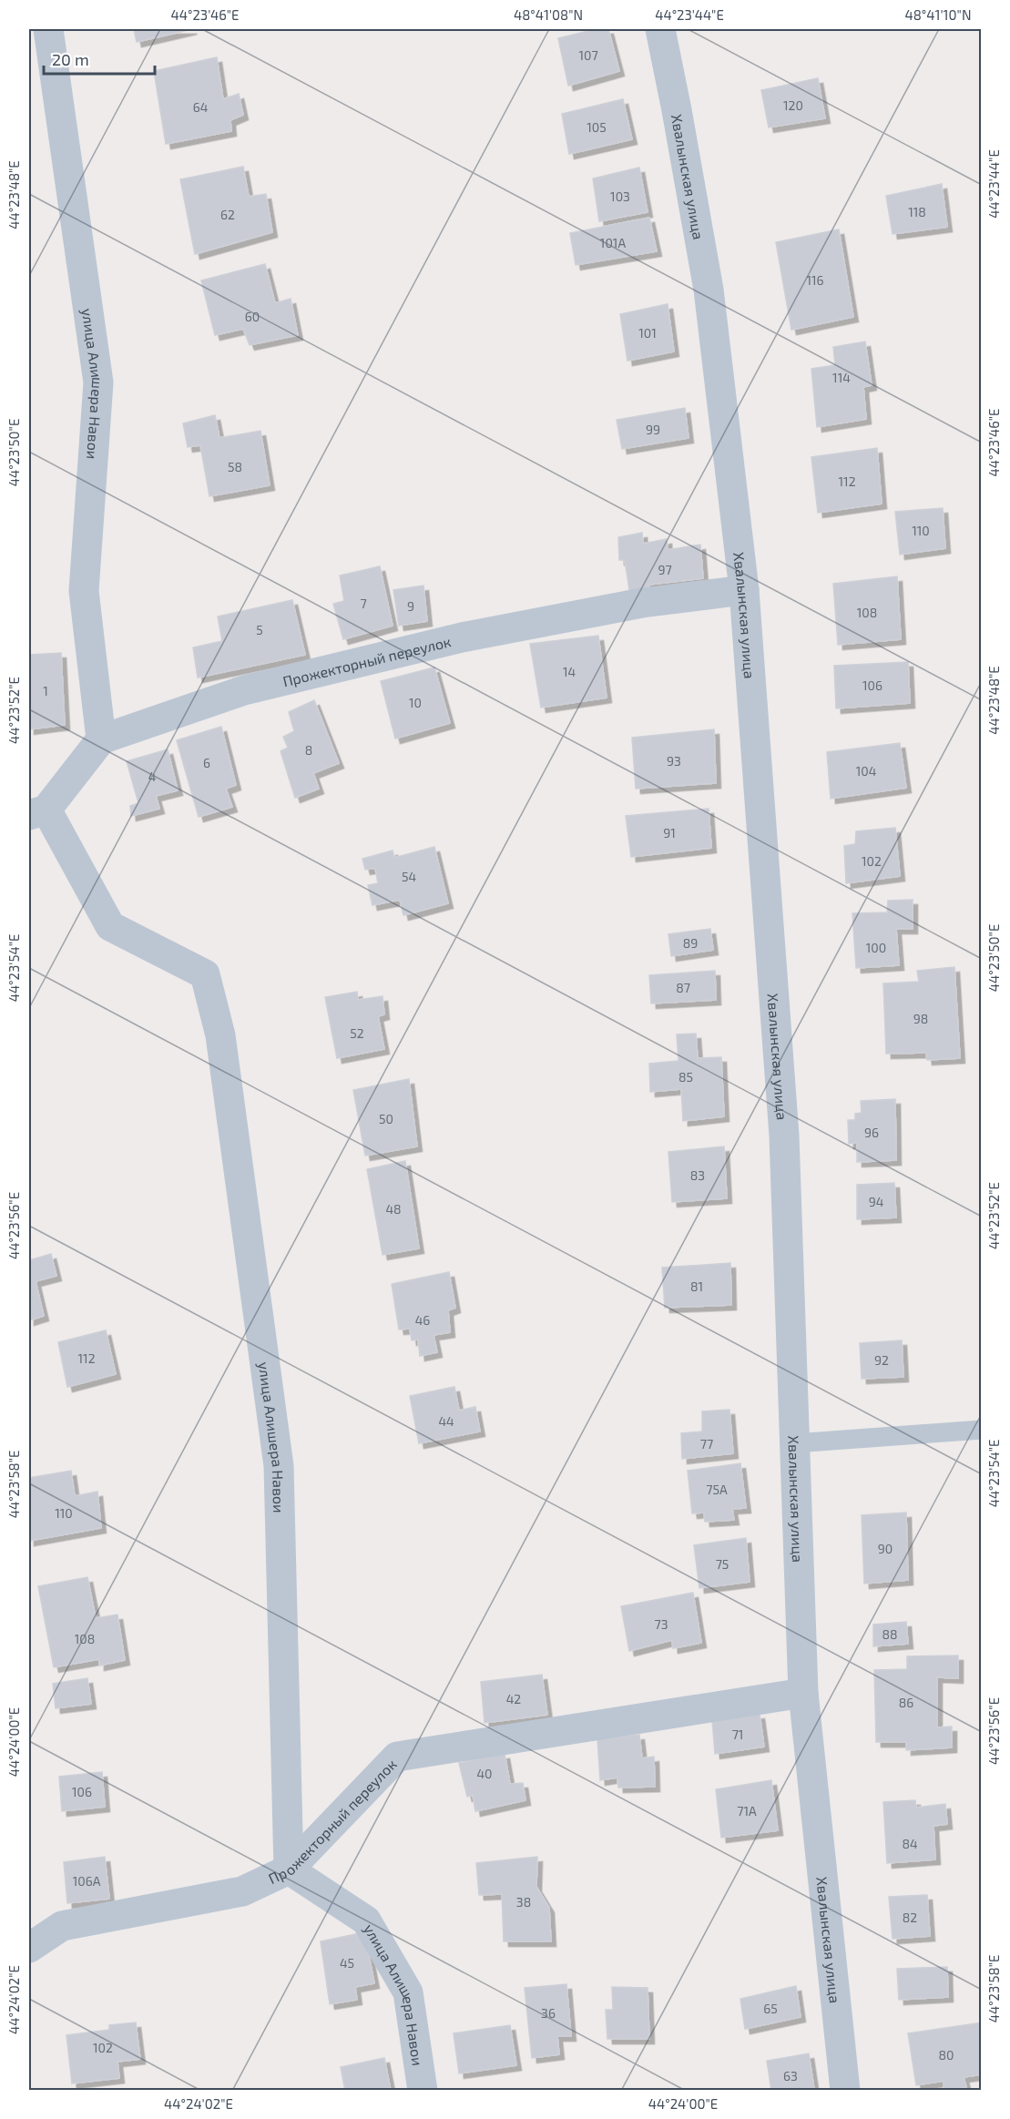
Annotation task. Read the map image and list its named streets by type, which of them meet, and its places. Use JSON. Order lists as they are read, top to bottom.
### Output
{
  "streets": {
    "street": ["Хвалынская улица", "улица Алишера Навои", "Прожекторный переулок"]
  },
  "crossings": [
    ["Хвалынская улица", "Прожекторный переулок"],
    ["улица Алишера Навои", "Прожекторный переулок"]
  ],
  "house_numbers": [
    "107",
    "120",
    "64",
    "105",
    "103",
    "118",
    "62",
    "101А",
    "116",
    "60",
    "101",
    "114",
    "99",
    "58",
    "112",
    "110",
    "97",
    "7",
    "9",
    "108",
    "5",
    "14",
    "106",
    "1",
    "10",
    "8",
    "93",
    "6",
    "104",
    "4",
    "91",
    "102",
    "54",
    "89",
    "100",
    "87",
    "98",
    "52",
    "85",
    "50",
    "96",
    "83",
    "94",
    "48",
    "81",
    "46",
    "112",
    "92",
    "44",
    "77",
    "75А",
    "110",
    "90",
    "75",
    "73",
    "88",
    "108",
    "42",
    "86",
    "71",
    "40",
    "106",
    "71А",
    "84",
    "106А",
    "38",
    "82",
    "45",
    "65",
    "36",
    "102",
    "80",
    "63"
  ],
  "scale_bar": "20 m",
  "coordinates": [
    "44°23'46\"E",
    "48°41'08\"N",
    "44°23'44\"E",
    "48°41'10\"N",
    "44°23'48\"E",
    "44°23'50\"E",
    "44°23'52\"E",
    "44°23'54\"E",
    "44°23'56\"E",
    "44°23'58\"E",
    "44°24'00\"E",
    "44°24'02\"E"
  ]
}
